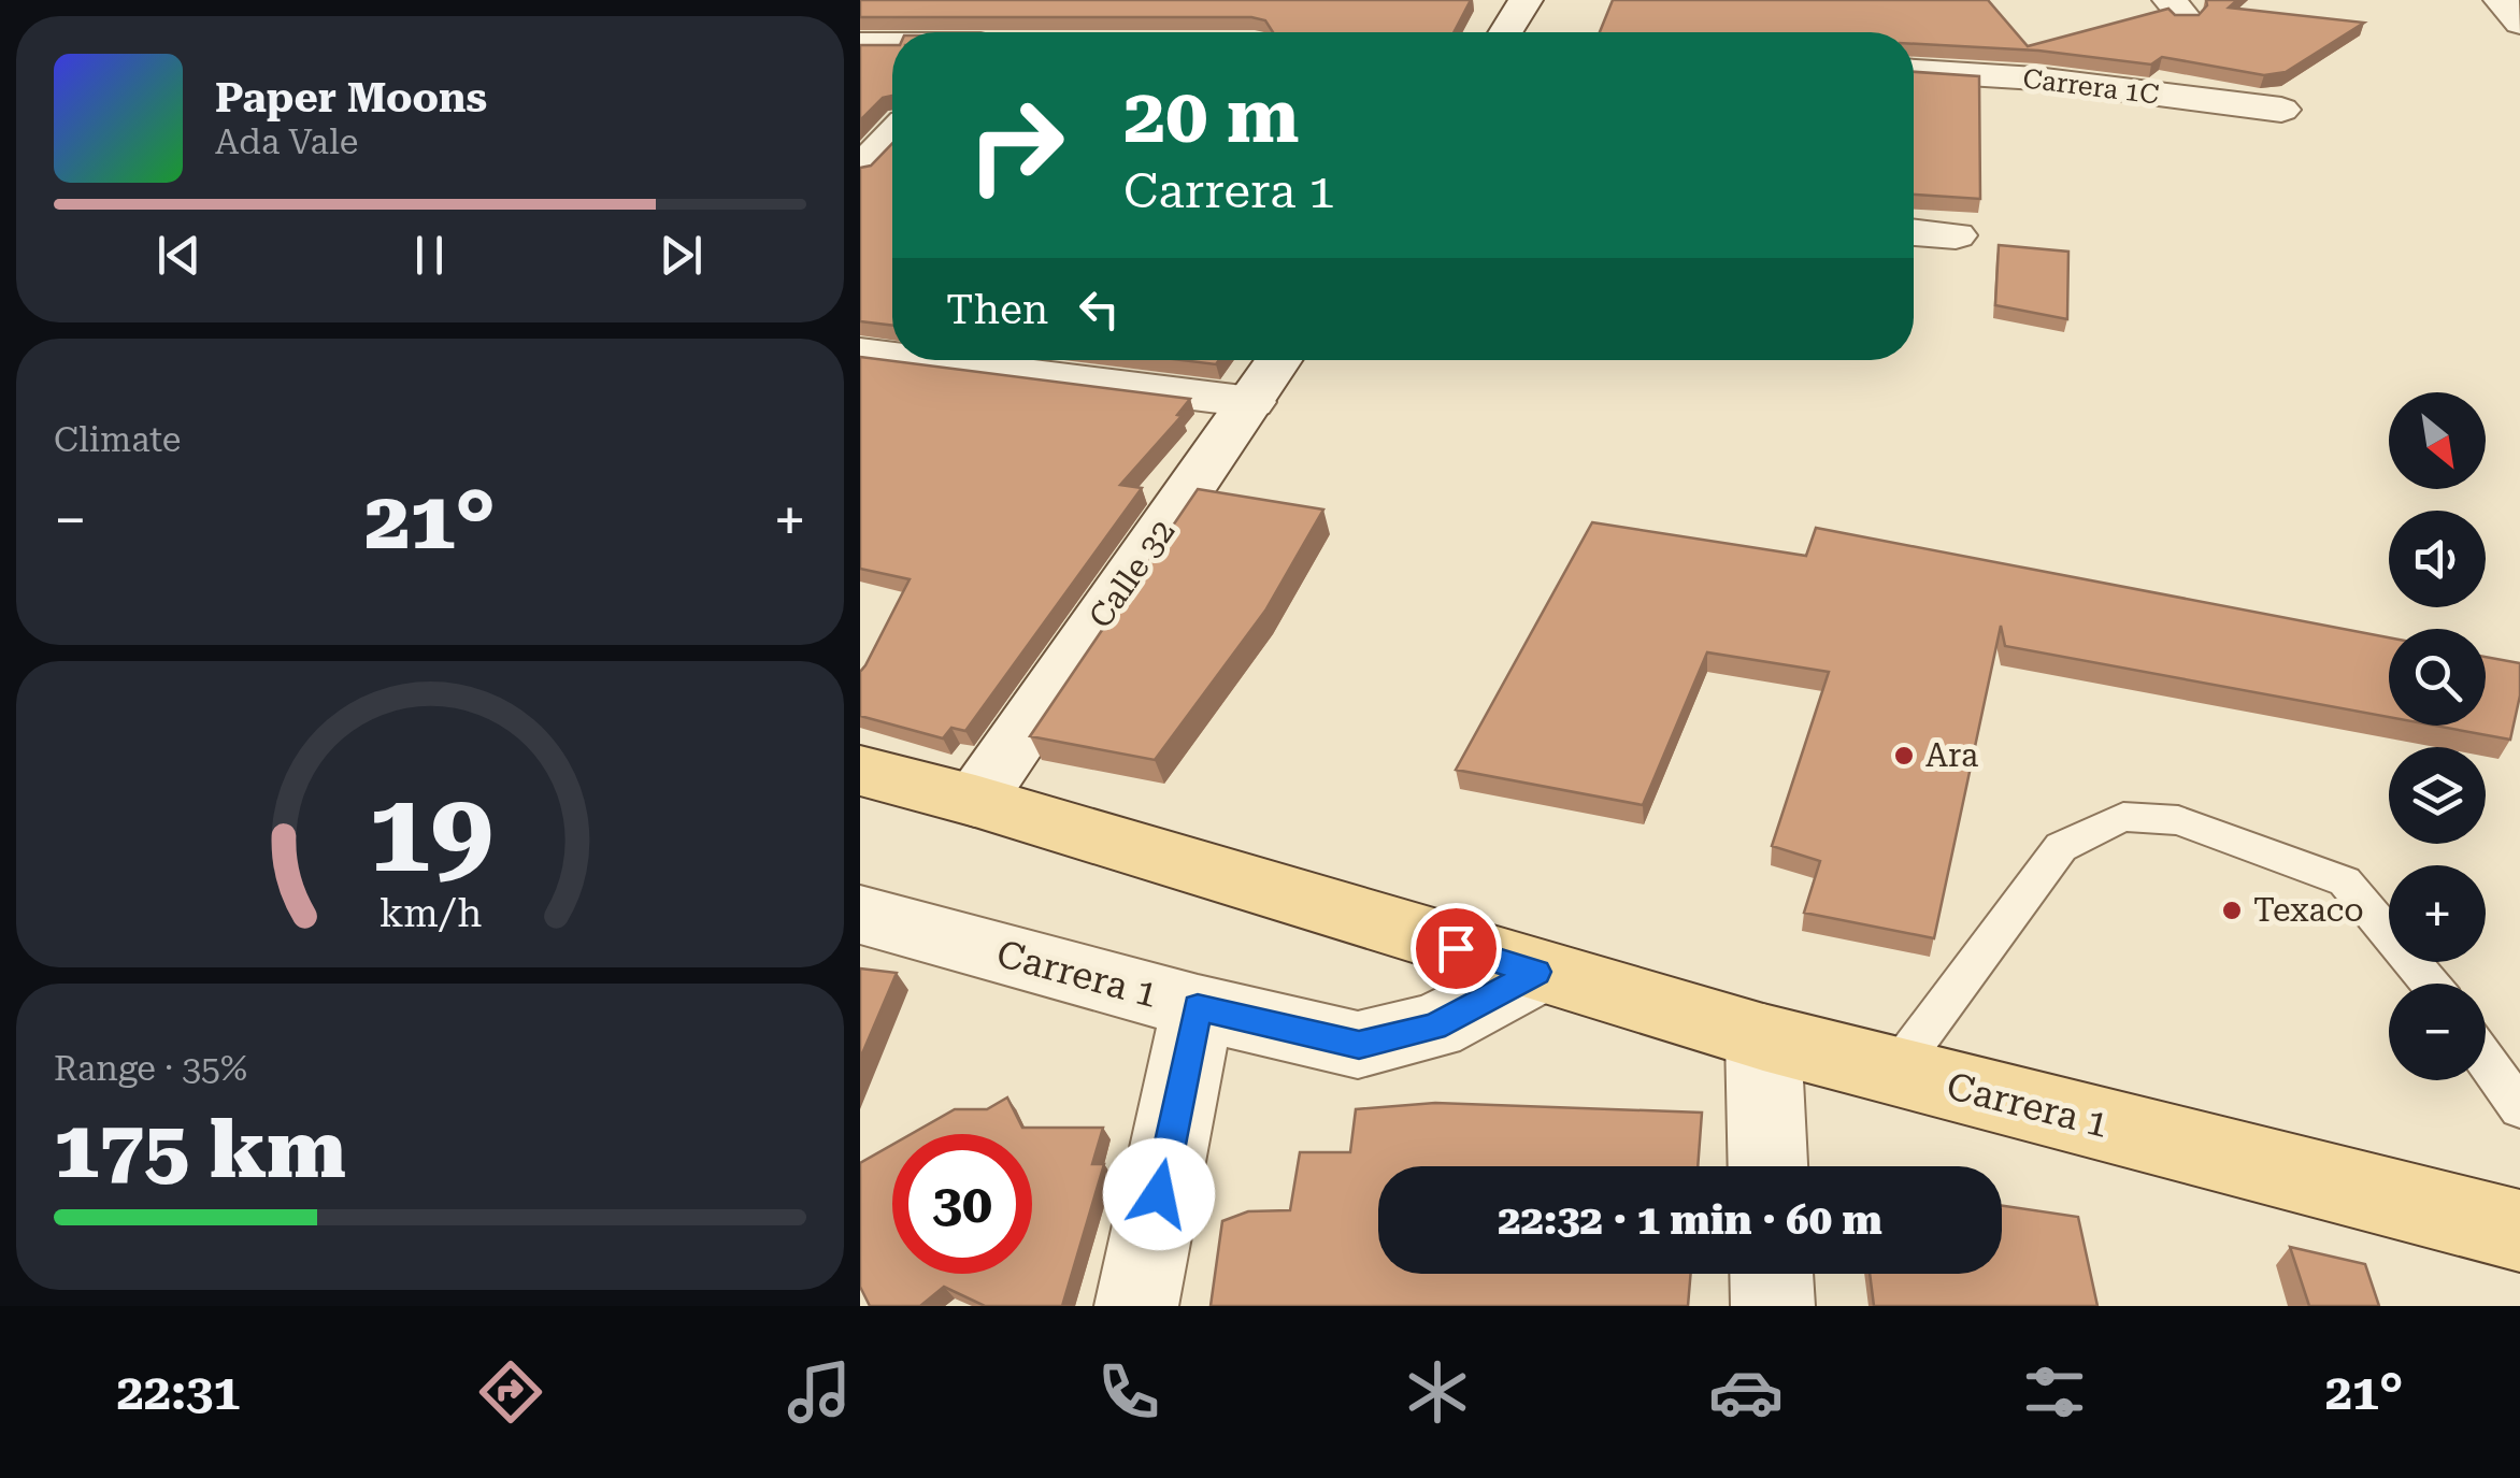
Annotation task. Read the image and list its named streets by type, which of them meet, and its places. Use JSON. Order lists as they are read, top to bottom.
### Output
{
  "streets": {
    "main road": ["Carrera 1"],
    "street": ["Carrera 1C", "Calle 32"]
  },
  "crossings": [
    ["Calle 32", "Carrera 1"]
  ],
  "places": ["Ara", "Texaco"],
  "north": "bottom right",
  "page": {
    "turn": ["20 m", "Carrera 1"],
    "song": ["Paper Moons", "Ada Vale"],
    "then": "Then",
    "tile": [
      "Climate",
      ["Range · 35%", "175 km"]
    ],
    "map_buttons": ["+", "−"],
    "heat": ["−", "21°", "+"],
    "limit": "30",
    "trip": "22:32 · 1 min · 60 m",
    "tabs": ["22:31", "21°"],
    "gauge": ["19", "km/h"]
  }
}
